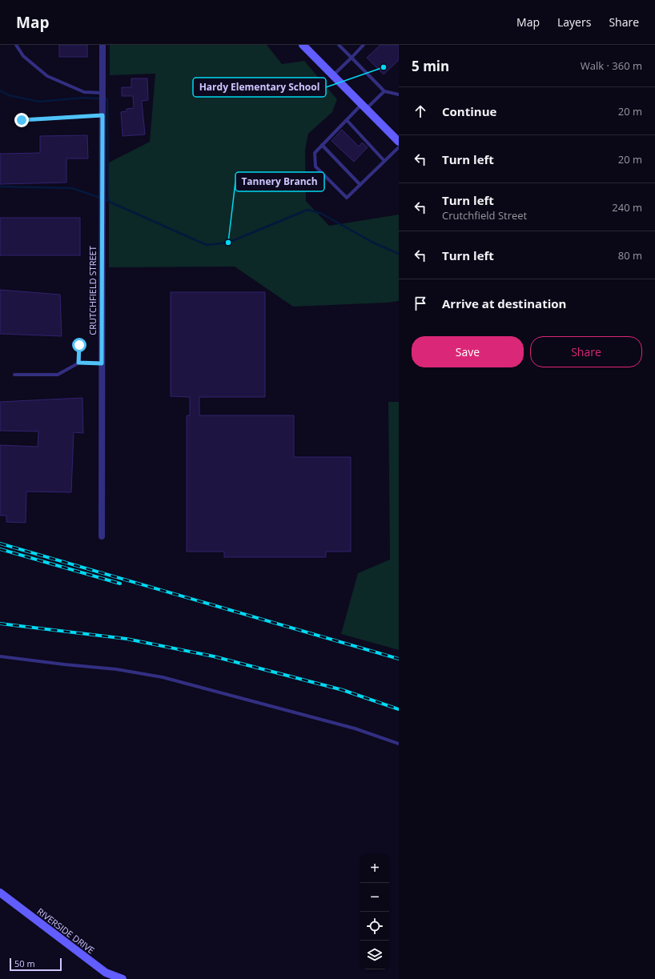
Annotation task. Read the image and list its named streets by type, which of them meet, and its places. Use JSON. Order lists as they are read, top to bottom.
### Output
{
  "streets": {
    "street": ["CRUTCHFIELD STREET", "RIVERSIDE DRIVE"]
  },
  "places": ["Hardy Elementary School", "Tannery Branch"],
  "scale_bar": "50 m",
  "page": {
    "header": "Map",
    "nav": ["Map", "Layers", "Share"],
    "heading": ["5 min", "Walk · 360 m"],
    "list": [
      ["Continue", "20 m"],
      ["Turn left", "20 m"],
      ["Turn left", "Crutchfield Street", "240 m"],
      ["Turn left", "80 m"],
      "Arrive at destination"
    ],
    "buttons": ["Save", "Share"],
    "map_buttons": ["+", "−"],
    "scale": "50 m"
  }
}
